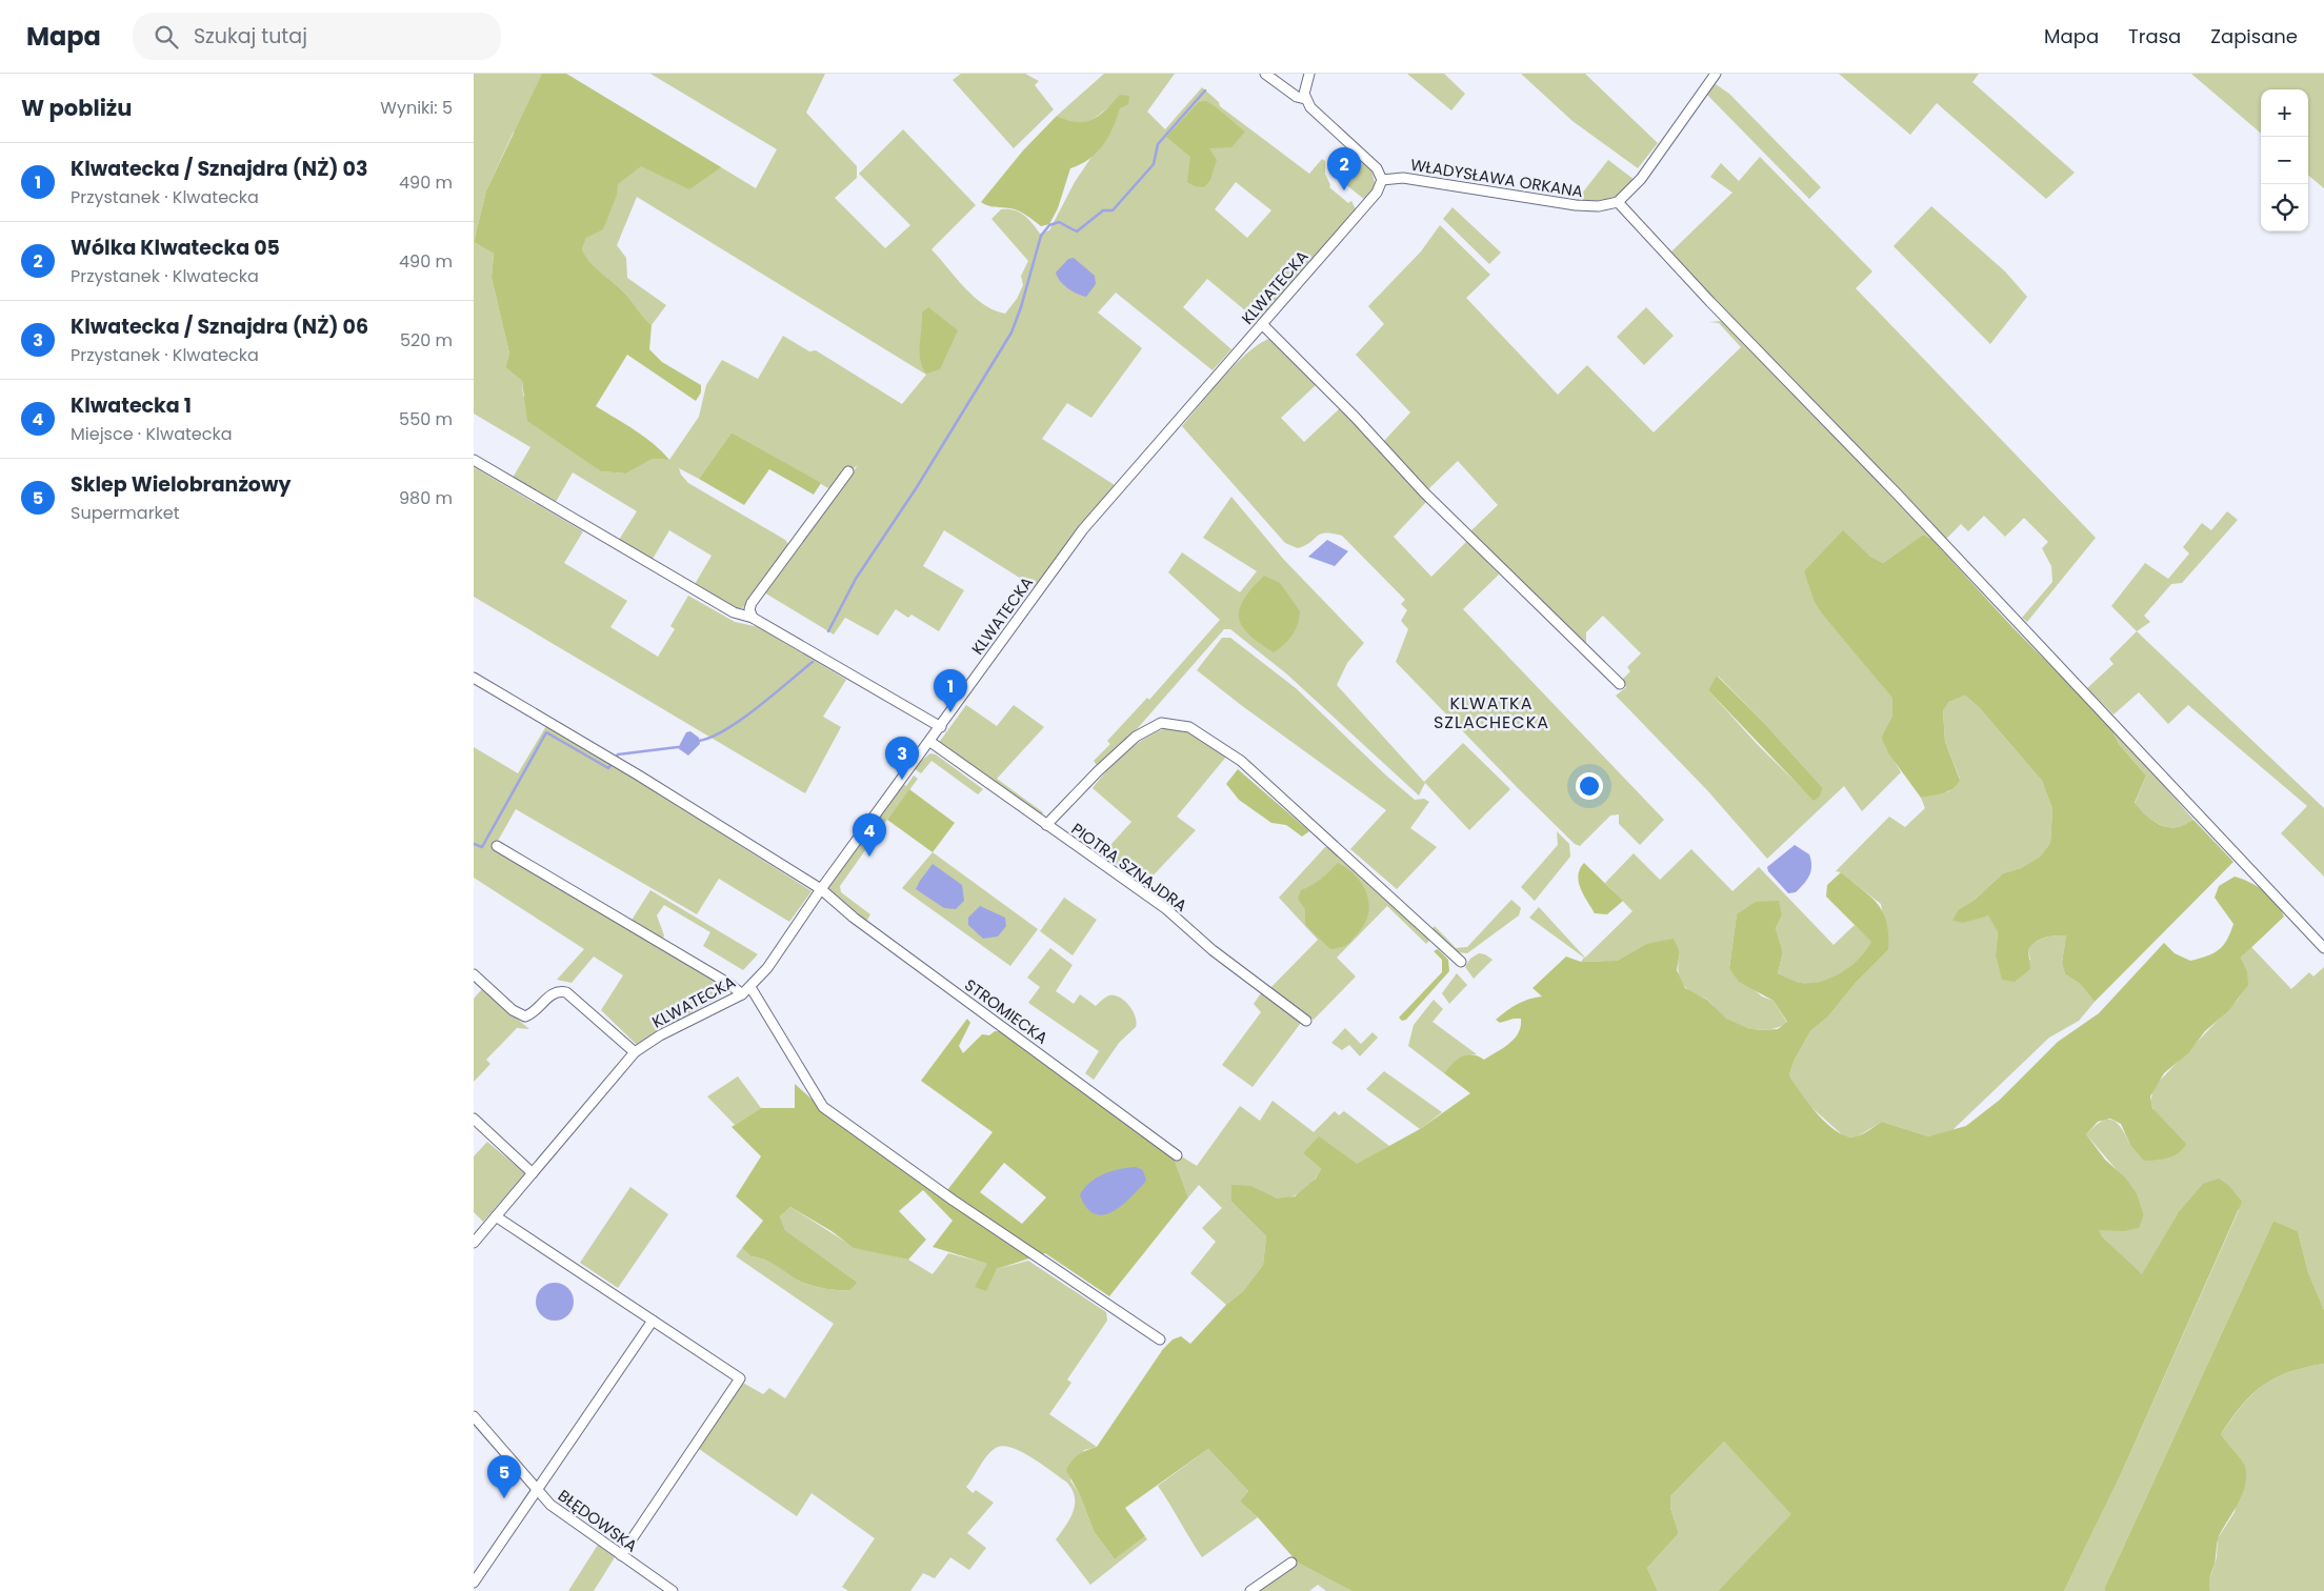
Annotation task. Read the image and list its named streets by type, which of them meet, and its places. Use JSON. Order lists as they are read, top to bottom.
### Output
{
  "streets": {
    "street": [
      "WŁADYSŁAWA ORKANA",
      "KLWATECKA",
      "PIOTRA SZNAJDRA",
      "STROMIECKA",
      "BŁĘDOWSKA"
    ]
  },
  "crossings": [
    ["WŁADYSŁAWA ORKANA", "KLWATECKA"],
    ["KLWATECKA", "PIOTRA SZNAJDRA"],
    ["KLWATECKA", "STROMIECKA"]
  ],
  "districts": ["KLWATKA SZLACHECKA"],
  "page": {
    "header": "Mapa",
    "search": "Szukaj tutaj",
    "nav": ["Mapa", "Trasa", "Zapisane"],
    "heading": ["W pobliżu", "Wyniki: 5"],
    "map_buttons": ["+", "−"],
    "list": [
      {
        "mark": "1",
        "name": "Klwatecka / Sznajdra (NŻ) 03",
        "note": "Przystanek · Klwatecka",
        "value": "490 m"
      },
      {
        "mark": "2",
        "name": "Wólka Klwatecka 05",
        "note": "Przystanek · Klwatecka",
        "value": "490 m"
      },
      {
        "mark": "3",
        "name": "Klwatecka / Sznajdra (NŻ) 06",
        "note": "Przystanek · Klwatecka",
        "value": "520 m"
      },
      {
        "mark": "4",
        "name": "Klwatecka 1",
        "note": "Miejsce · Klwatecka",
        "value": "550 m"
      },
      {
        "mark": "5",
        "name": "Sklep Wielobranżowy",
        "note": "Supermarket",
        "value": "980 m"
      }
    ],
    "pins": [
      "2",
      "1",
      "3",
      "4",
      "5"
    ]
  }
}
